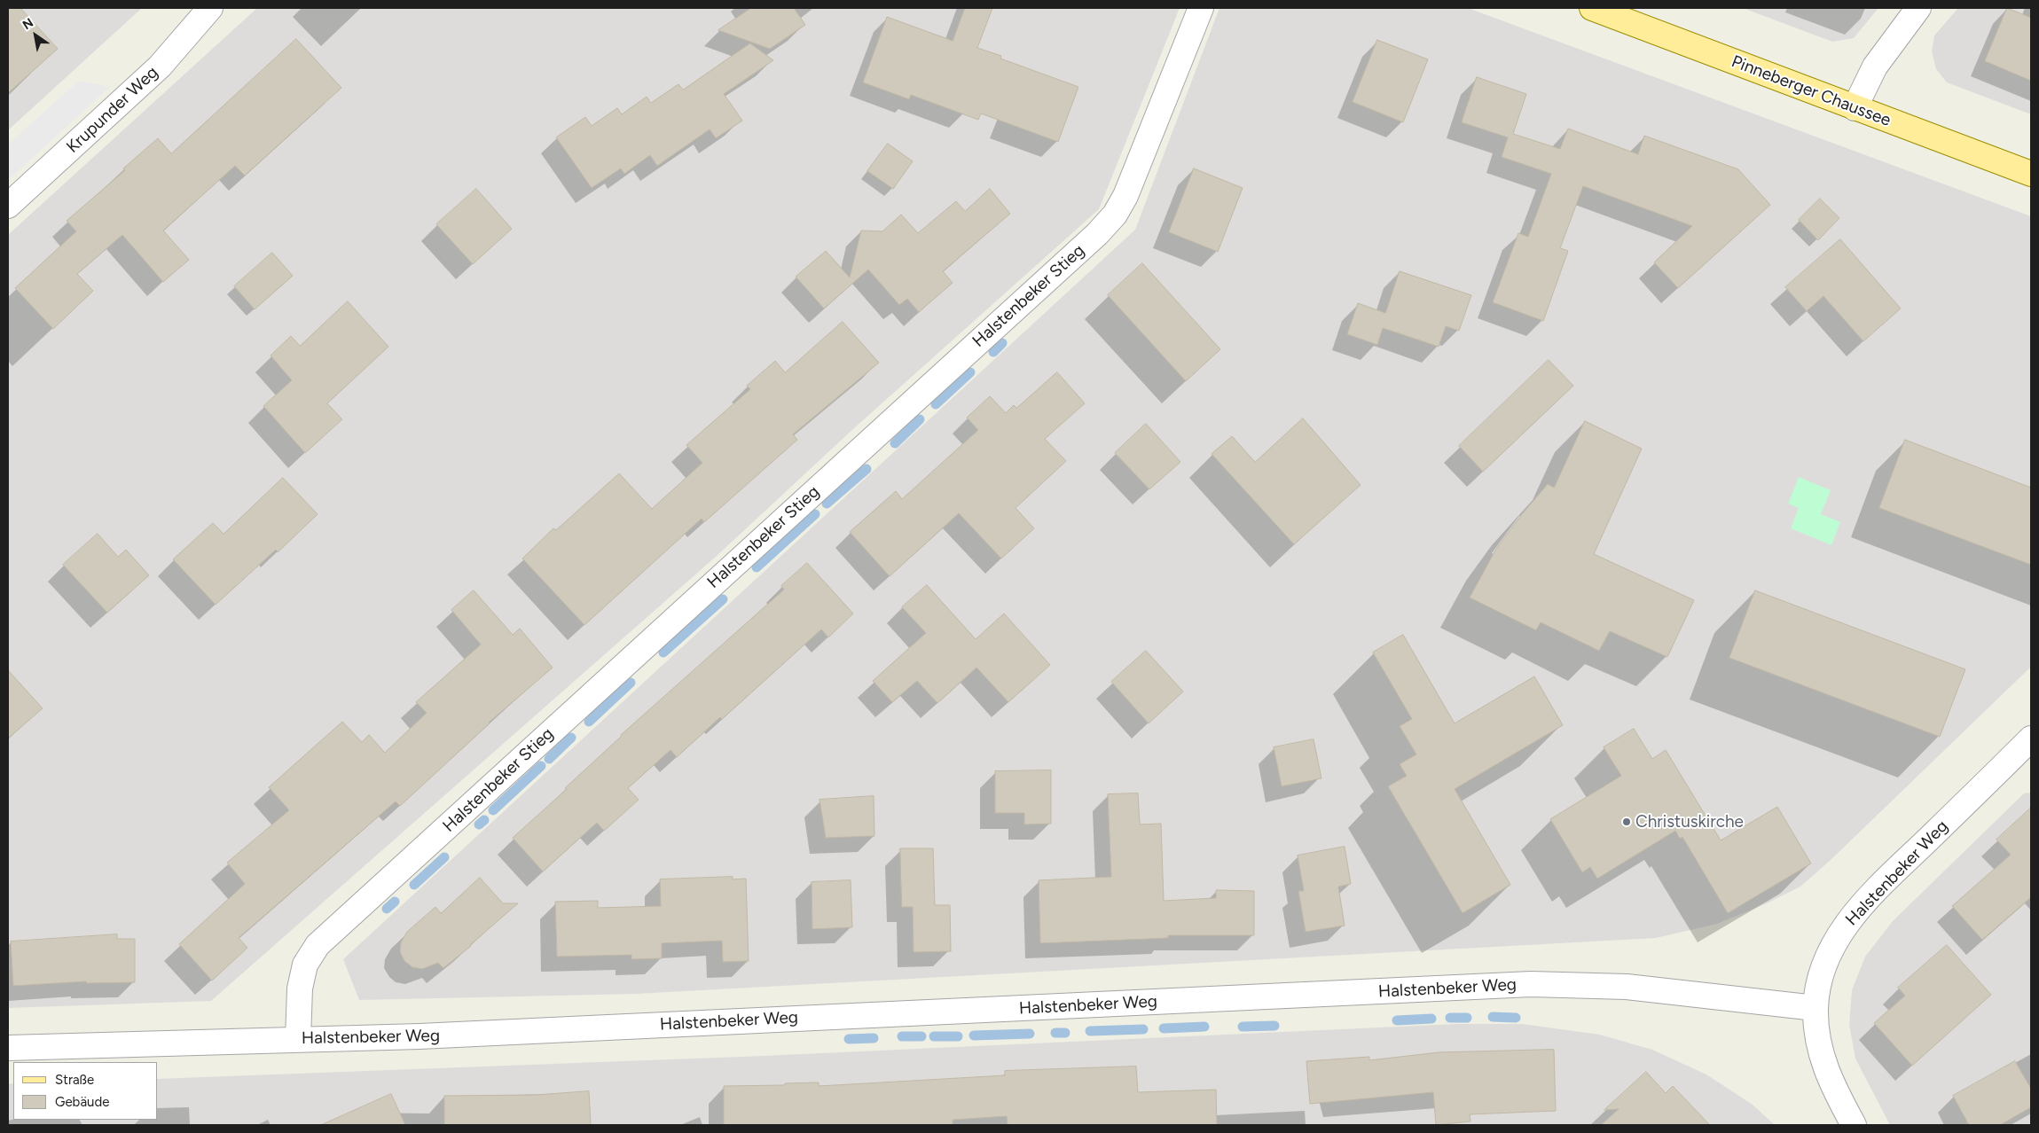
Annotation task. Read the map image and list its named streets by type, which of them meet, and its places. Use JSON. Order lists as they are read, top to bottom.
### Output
{
  "streets": {
    "main road": ["Pinneberger Chaussee"],
    "street": ["Krupunder Weg", "Halstenbeker Stieg", "Halstenbeker Weg"]
  },
  "crossings": [
    ["Halstenbeker Stieg", "Halstenbeker Weg"]
  ],
  "places": ["Christuskirche"],
  "legend": ["Straße", "Gebäude"],
  "north": "top left"
}
